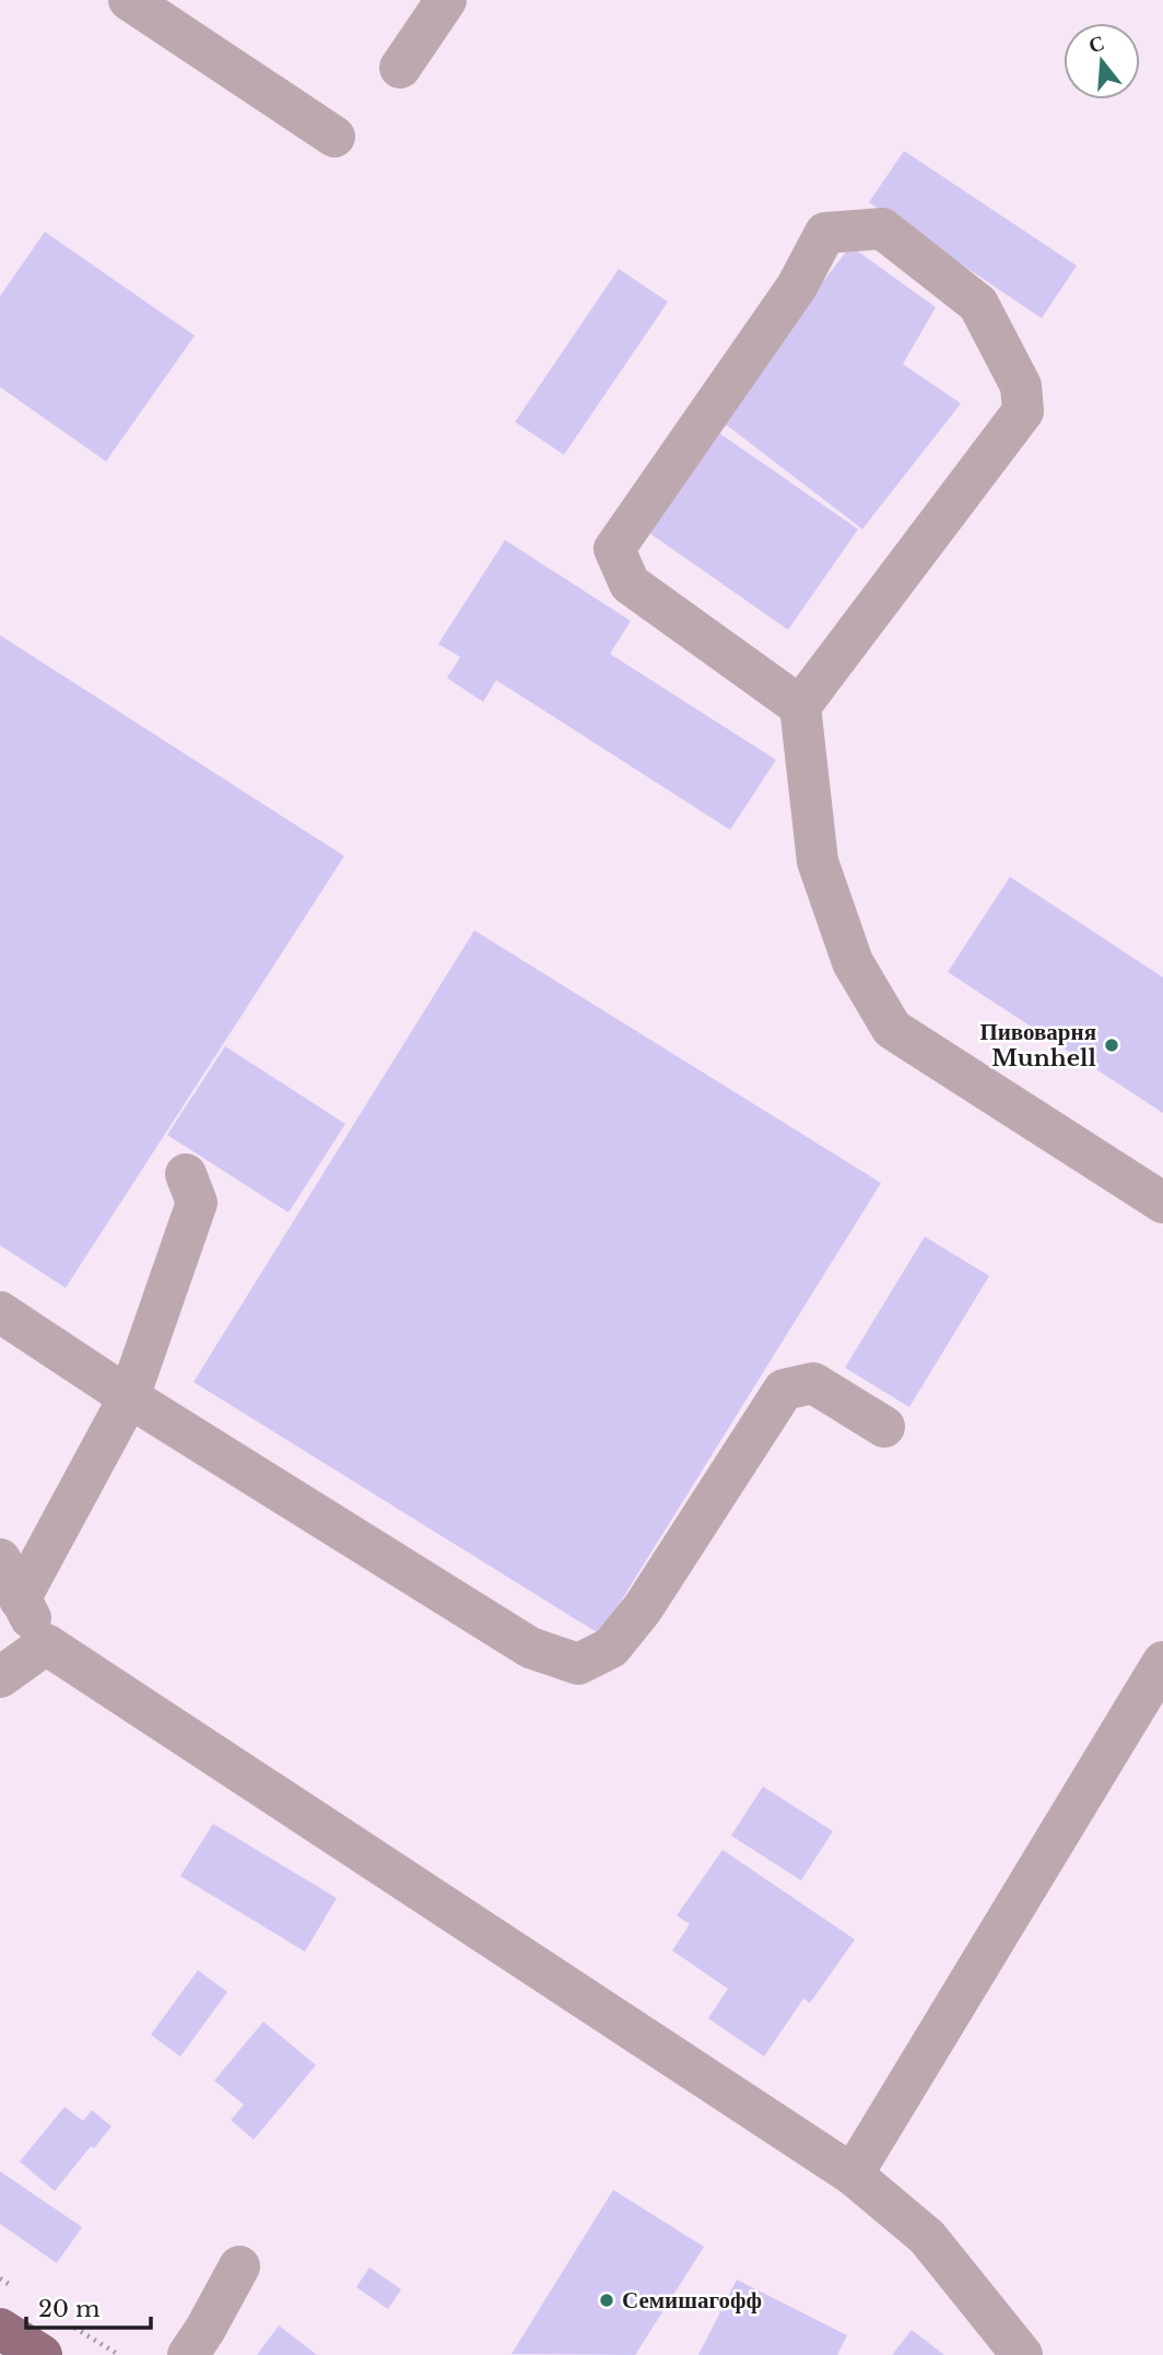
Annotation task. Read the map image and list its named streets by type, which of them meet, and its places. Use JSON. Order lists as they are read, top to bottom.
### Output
{
  "places": ["Пивоварня Munhell", "Семишагофф"],
  "scale_bar": "20 m",
  "north": "top"
}
